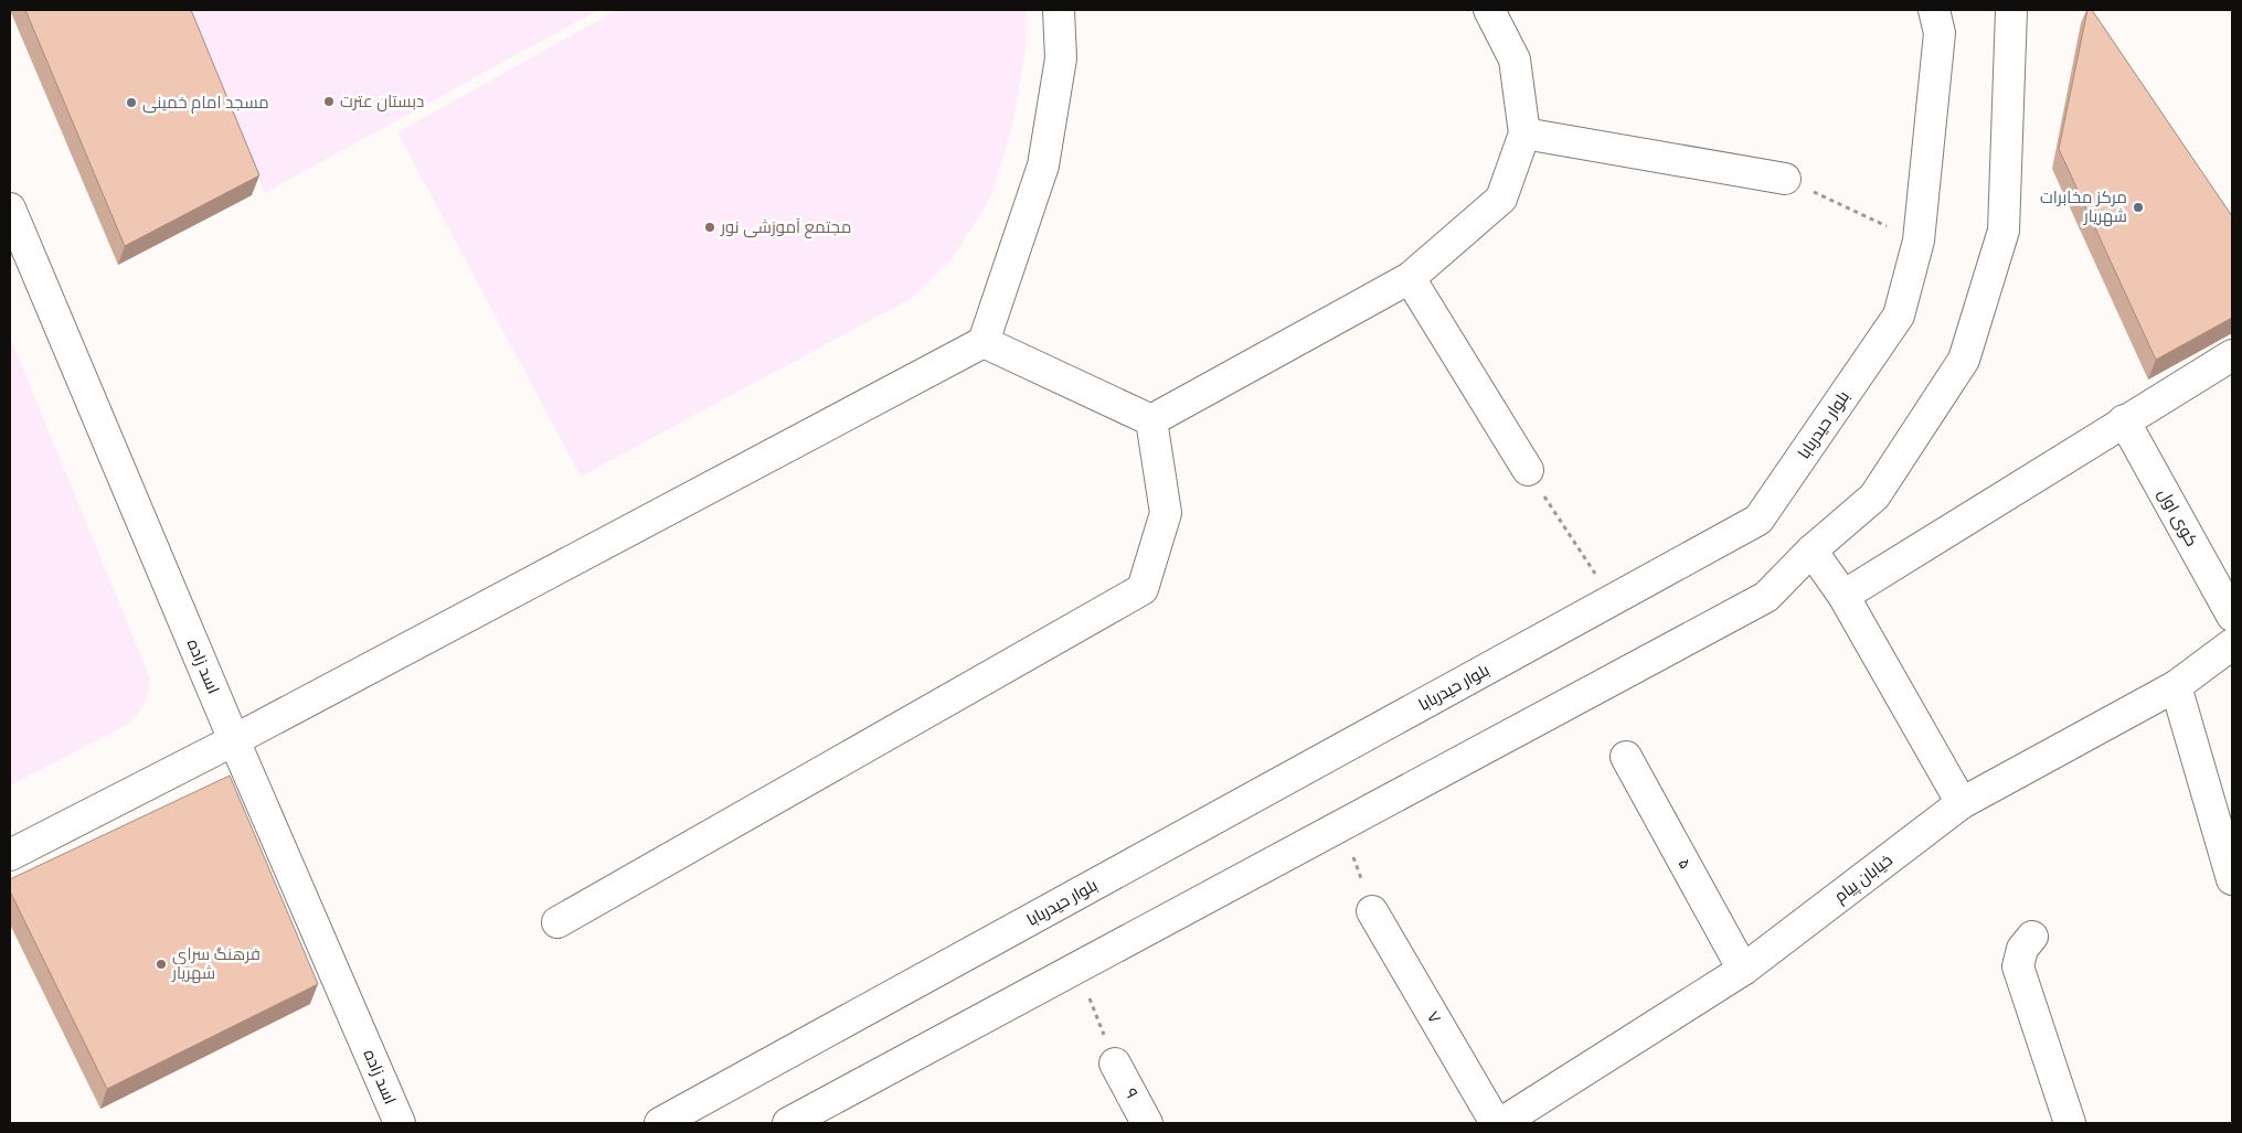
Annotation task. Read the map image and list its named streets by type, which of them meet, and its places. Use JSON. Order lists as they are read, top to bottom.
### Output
{
  "streets": {
    "street": [
      "بلوار حیدربابا",
      "کوی اول",
      "اسد زاده",
      "۵",
      "خیابان پیام",
      "۷",
      "۹"
    ]
  },
  "crossings": [
    ["۵", "خیابان پیام"]
  ],
  "places": [
    "دبستان عترت",
    "مسجد امام خمینی",
    "مرکز مخابرات شهریار",
    "مجتمع آموزشی نور",
    "فرهنگ سرای شهریار"
  ]
}
